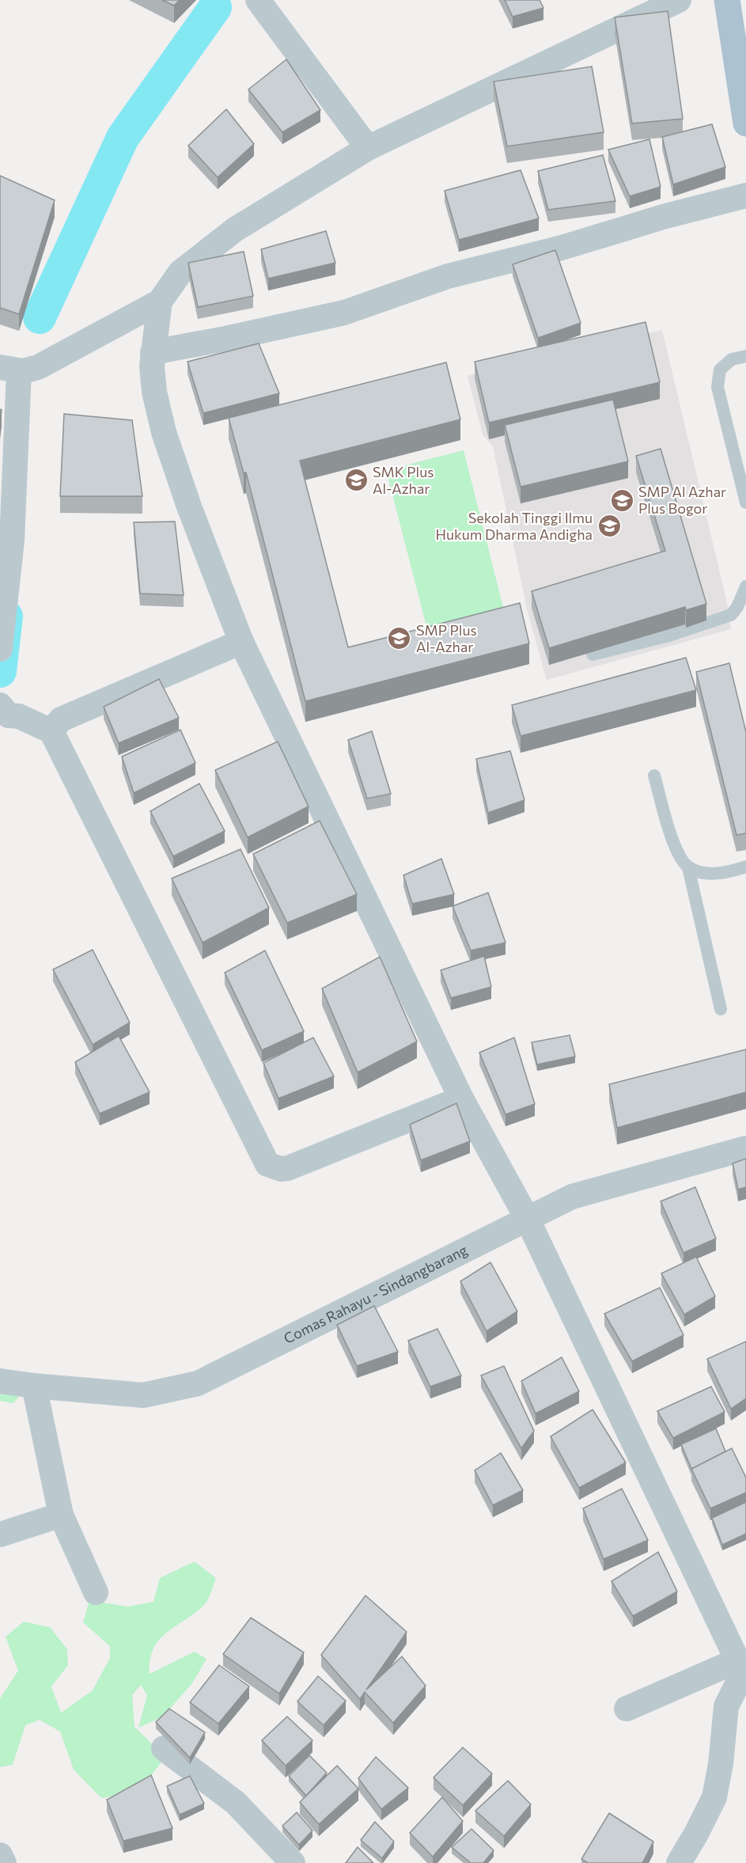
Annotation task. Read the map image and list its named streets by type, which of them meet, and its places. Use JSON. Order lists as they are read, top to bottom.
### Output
{
  "streets": {
    "street": ["Comas Rahayu - Sindangbarang"]
  },
  "places": {
    "school or university": [
      "SMK Plus Al-Azhar",
      "SMP Al Azhar Plus Bogor",
      "Sekolah Tinggi Ilmu Hukum Dharma Andigha",
      "SMP Plus Al-Azhar"
    ]
  }
}
